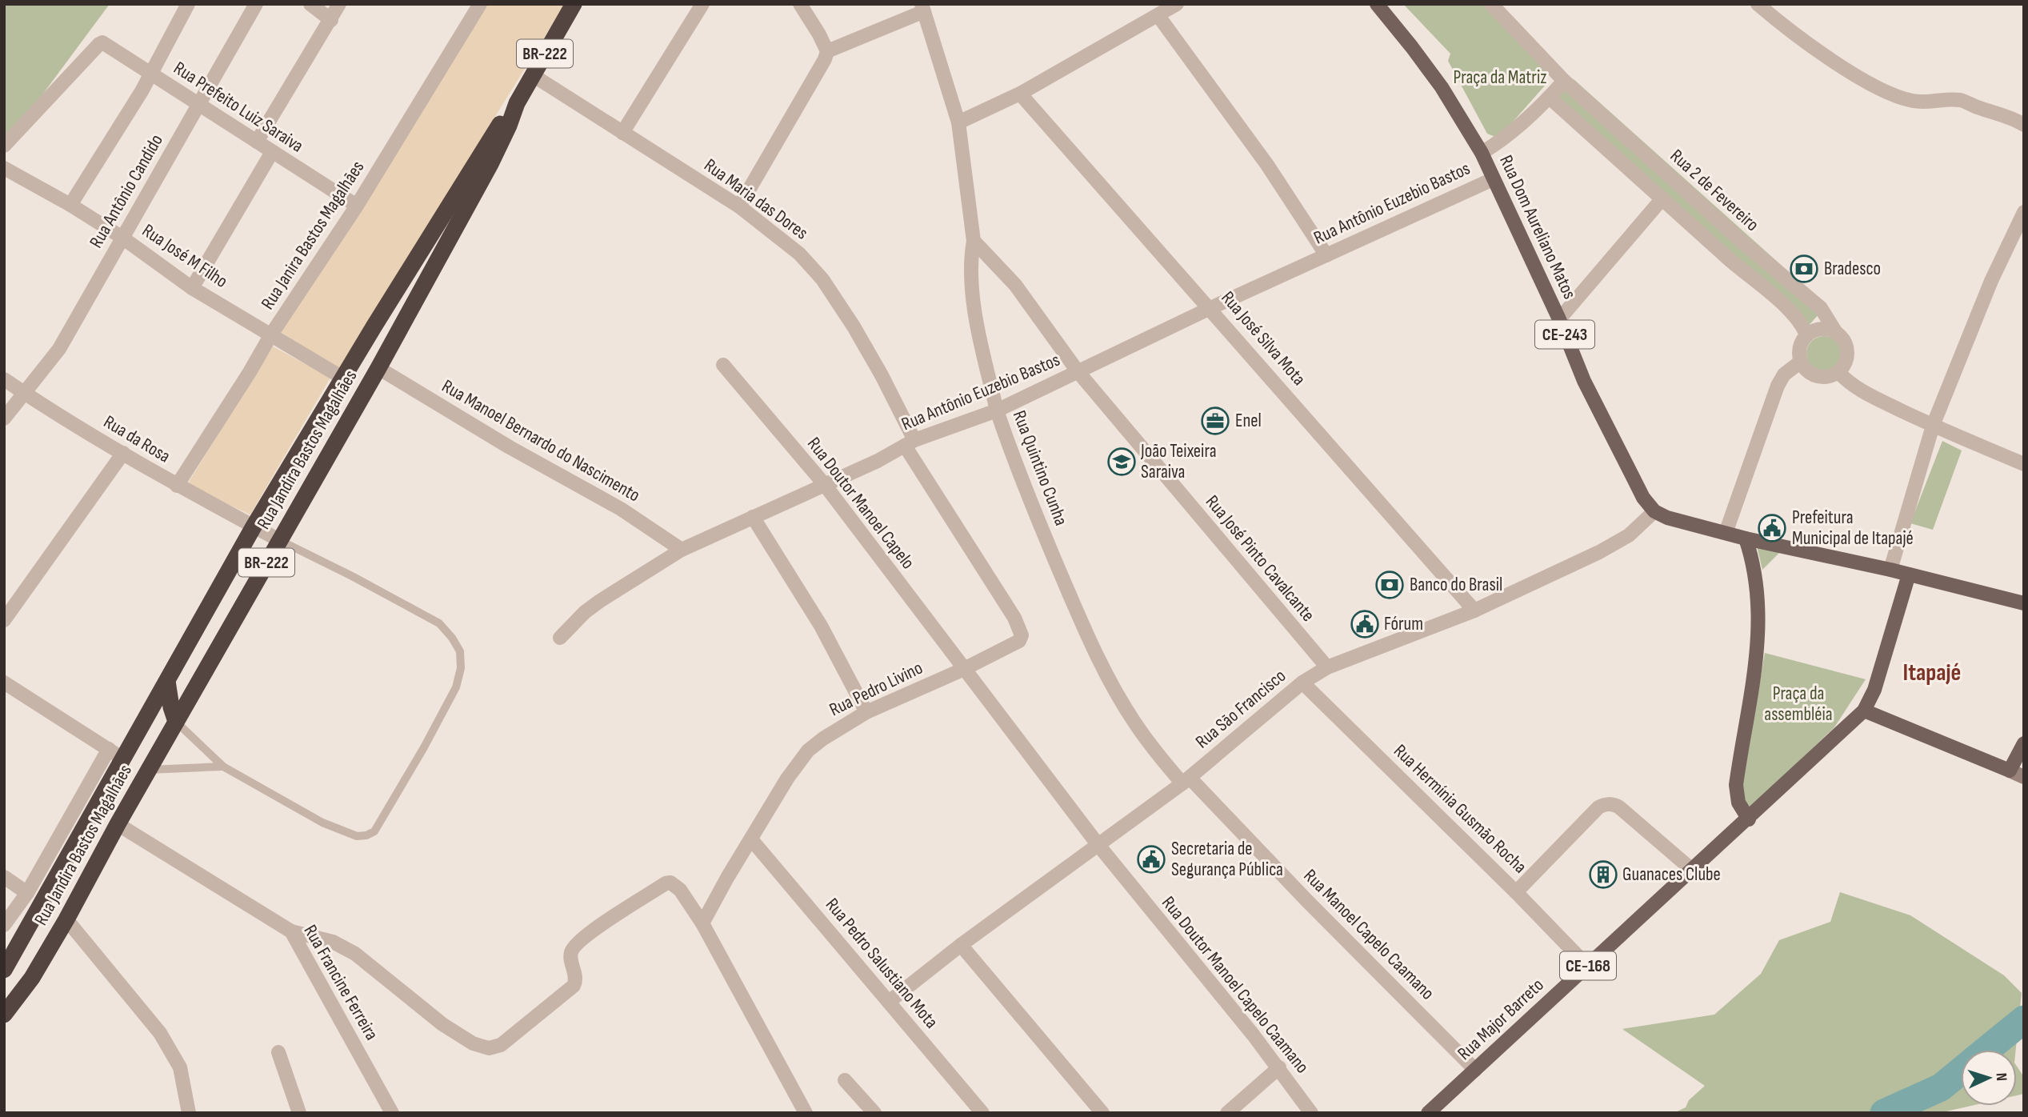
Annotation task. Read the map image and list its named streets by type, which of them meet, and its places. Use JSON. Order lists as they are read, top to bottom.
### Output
{
  "streets": {
    "highway": ["BR-222", "Rua Jandira Bastos Magalhães"],
    "main road": [
      "Rua Dom Aureliano Matos",
      "CE-243",
      "CE-168",
      "Rua Major Barreto"
    ],
    "street": [
      "Rua Prefeito Luiz Saraiva",
      "Rua 2 de Fevereiro",
      "Rua Antônio Candido",
      "Rua Maria das Dores",
      "Rua Antônio Euzebio Bastos",
      "Rua Janira Bastos Magalhães",
      "Rua José M Filho",
      "Rua José Silva Mota",
      "Rua da Rosa",
      "Rua Manoel Bernardo do Nascimento",
      "Rua Quintino Cunha",
      "Rua Doutor Manoel Capelo",
      "Rua José Pinto Cavalcante",
      "Rua Pedro Livino",
      "Rua São Francisco",
      "Rua Hermínia Gusmão Rocha",
      "Rua Manoel Capelo Caamano",
      "Rua Pedro Salustiano Mota",
      "Rua Francine Ferreira",
      "Rua Doutor Manoel Capelo Caamano"
    ]
  },
  "crossings": [
    ["Rua Prefeito Luiz Saraiva", "Rua Antônio Candido"],
    ["Rua Prefeito Luiz Saraiva", "Rua Janira Bastos Magalhães"],
    ["Rua Antônio Candido", "Rua José M Filho"],
    ["Rua Antônio Candido", "Rua da Rosa"],
    ["Rua Maria das Dores", "Rua Antônio Euzebio Bastos"],
    ["Rua Maria das Dores", "Rua Jandira Bastos Magalhães"],
    ["Rua Maria das Dores", "Rua Pedro Livino"],
    ["Rua Antônio Euzebio Bastos", "Rua Dom Aureliano Matos"],
    ["Rua Antônio Euzebio Bastos", "Rua José Silva Mota"],
    ["Rua Antônio Euzebio Bastos", "Rua Manoel Bernardo do Nascimento"],
    ["Rua Antônio Euzebio Bastos", "Rua Quintino Cunha"],
    ["Rua Antônio Euzebio Bastos", "Rua Doutor Manoel Capelo"],
    ["Rua Antônio Euzebio Bastos", "Rua José Pinto Cavalcante"],
    ["Rua Dom Aureliano Matos", "Rua São Francisco"],
    ["Rua Janira Bastos Magalhães", "Rua José M Filho"],
    ["Rua Janira Bastos Magalhães", "Rua da Rosa"],
    ["Rua José M Filho", "Rua Jandira Bastos Magalhães"],
    ["Rua José Silva Mota", "Rua São Francisco"],
    ["Rua da Rosa", "Rua Jandira Bastos Magalhães"],
    ["Rua Manoel Bernardo do Nascimento", "Rua Jandira Bastos Magalhães"],
    ["Rua Jandira Bastos Magalhães", "Rua Francine Ferreira"],
    ["Rua Quintino Cunha", "Rua José Pinto Cavalcante"],
    ["Rua Quintino Cunha", "Rua São Francisco"],
    ["Rua Quintino Cunha", "Rua Manoel Capelo Caamano"],
    ["Rua Doutor Manoel Capelo", "Rua Pedro Livino"],
    ["Rua Doutor Manoel Capelo", "Rua Doutor Manoel Capelo Caamano"],
    ["Rua José Pinto Cavalcante", "Rua São Francisco"],
    ["Rua Pedro Livino", "Rua Pedro Salustiano Mota"],
    ["Rua Pedro Livino", "Rua Doutor Manoel Capelo Caamano"],
    ["Rua São Francisco", "Rua Hermínia Gusmão Rocha"],
    ["Rua São Francisco", "Rua Manoel Capelo Caamano"],
    ["Rua São Francisco", "Rua Pedro Salustiano Mota"],
    ["Rua São Francisco", "Rua Doutor Manoel Capelo Caamano"],
    ["Rua Hermínia Gusmão Rocha", "Rua Major Barreto"],
    ["Rua Manoel Capelo Caamano", "Rua Major Barreto"]
  ],
  "districts": ["Itapajé"],
  "parks": ["Praça da Matriz", "Praça da assembléia"],
  "places": {
    "bank": ["Bradesco", "Banco do Brasil"],
    "office": ["Enel"],
    "school or university": ["João Teixeira Saraiva"],
    "public building": ["Prefeitura Municipal de Itapajé", "Fórum", "Secretaria de Segurança Pública"],
    "building": ["Guanaces Clube"]
  },
  "north": "right"
}
